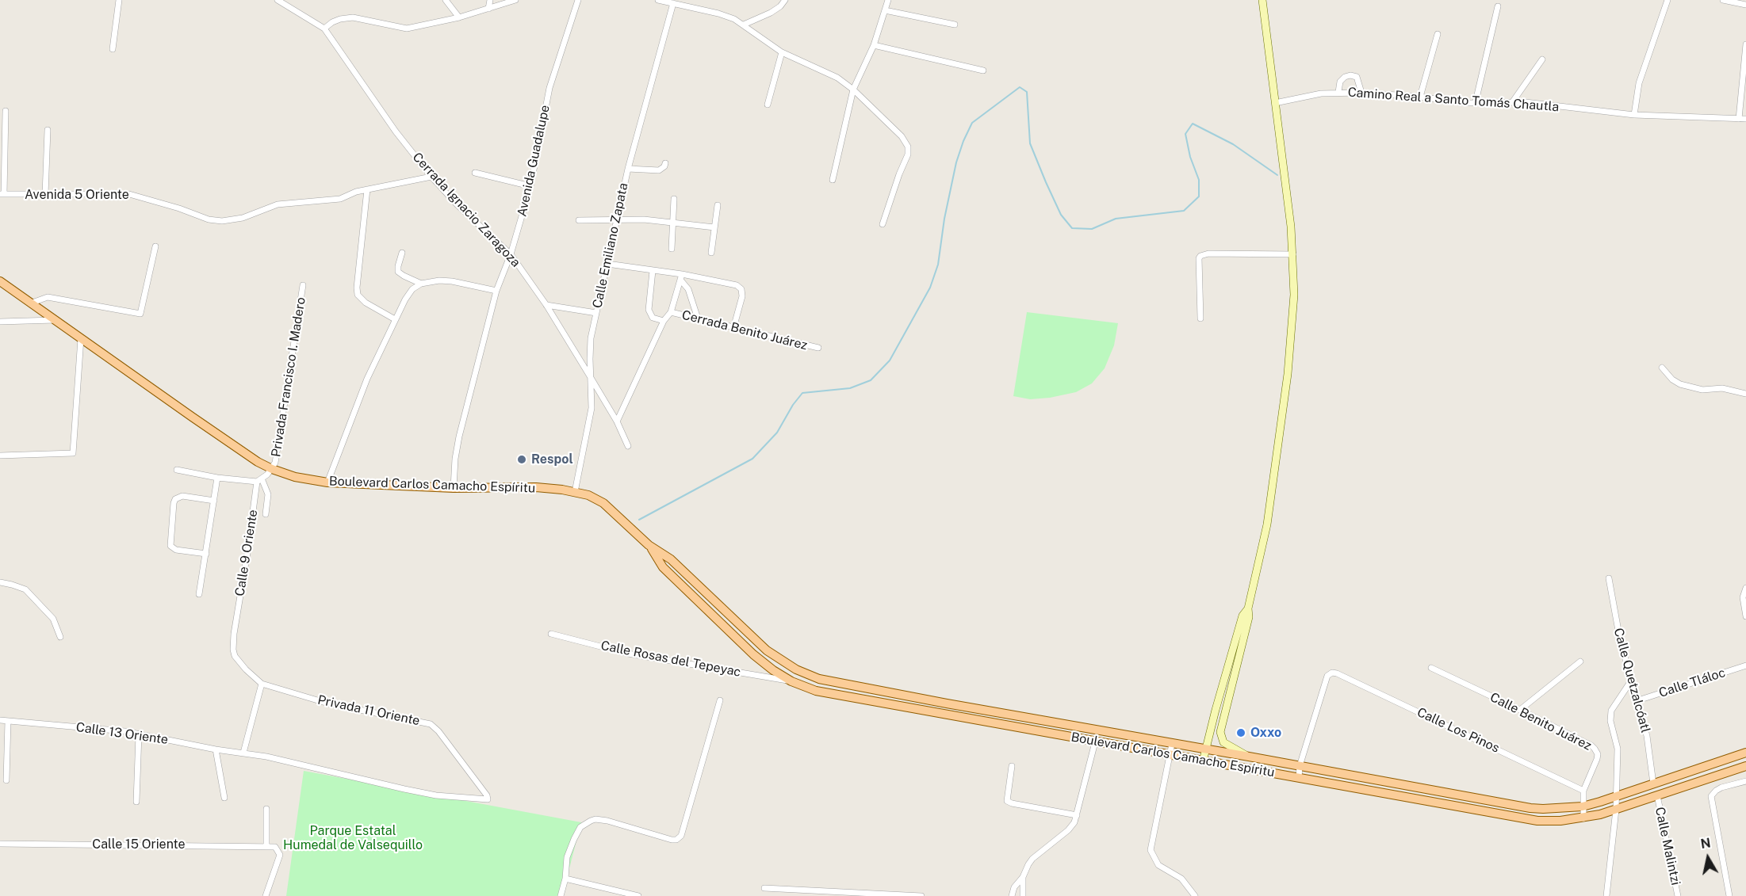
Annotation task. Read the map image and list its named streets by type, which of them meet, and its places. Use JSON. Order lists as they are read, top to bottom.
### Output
{
  "streets": {
    "main road": ["Boulevard Carlos Camacho Espíritu"],
    "street": [
      "Camino Real a Santo Tomás Chautla",
      "Avenida Guadalupe",
      "Avenida 5 Oriente",
      "Cerrada Ignacio Zaragoza",
      "Calle Emiliano Zapata",
      "Cerrada Benito Juárez",
      "Privada Francisco I. Madero",
      "Calle 9 Oriente",
      "Calle Rosas del Tepeyac",
      "Calle Quetzalcóatl",
      "Calle Tláloc",
      "Privada 11 Oriente",
      "Calle Benito Juárez",
      "Calle Los Pinos",
      "Calle 13 Oriente",
      "Calle 15 Oriente",
      "Calle Malintzi"
    ]
  },
  "crossings": [
    ["Avenida Guadalupe", "Cerrada Ignacio Zaragoza"],
    ["Avenida Guadalupe", "Boulevard Carlos Camacho Espíritu"],
    ["Cerrada Ignacio Zaragoza", "Calle Emiliano Zapata"],
    ["Calle Emiliano Zapata", "Boulevard Carlos Camacho Espíritu"],
    ["Privada Francisco I. Madero", "Boulevard Carlos Camacho Espíritu"],
    ["Boulevard Carlos Camacho Espíritu", "Calle Rosas del Tepeyac"],
    ["Boulevard Carlos Camacho Espíritu", "Calle Quetzalcóatl"],
    ["Boulevard Carlos Camacho Espíritu", "Calle Benito Juárez"],
    ["Boulevard Carlos Camacho Espíritu", "Calle Los Pinos"],
    ["Boulevard Carlos Camacho Espíritu", "Calle Malintzi"],
    ["Calle 9 Oriente", "Privada 11 Oriente"],
    ["Calle Quetzalcóatl", "Calle Tláloc"],
    ["Privada 11 Oriente", "Calle 13 Oriente"],
    ["Calle Benito Juárez", "Calle Los Pinos"]
  ],
  "parks": ["Parque Estatal Humedal de Valsequillo"],
  "places": ["Respol", "Oxxo"],
  "north": "top"
}
